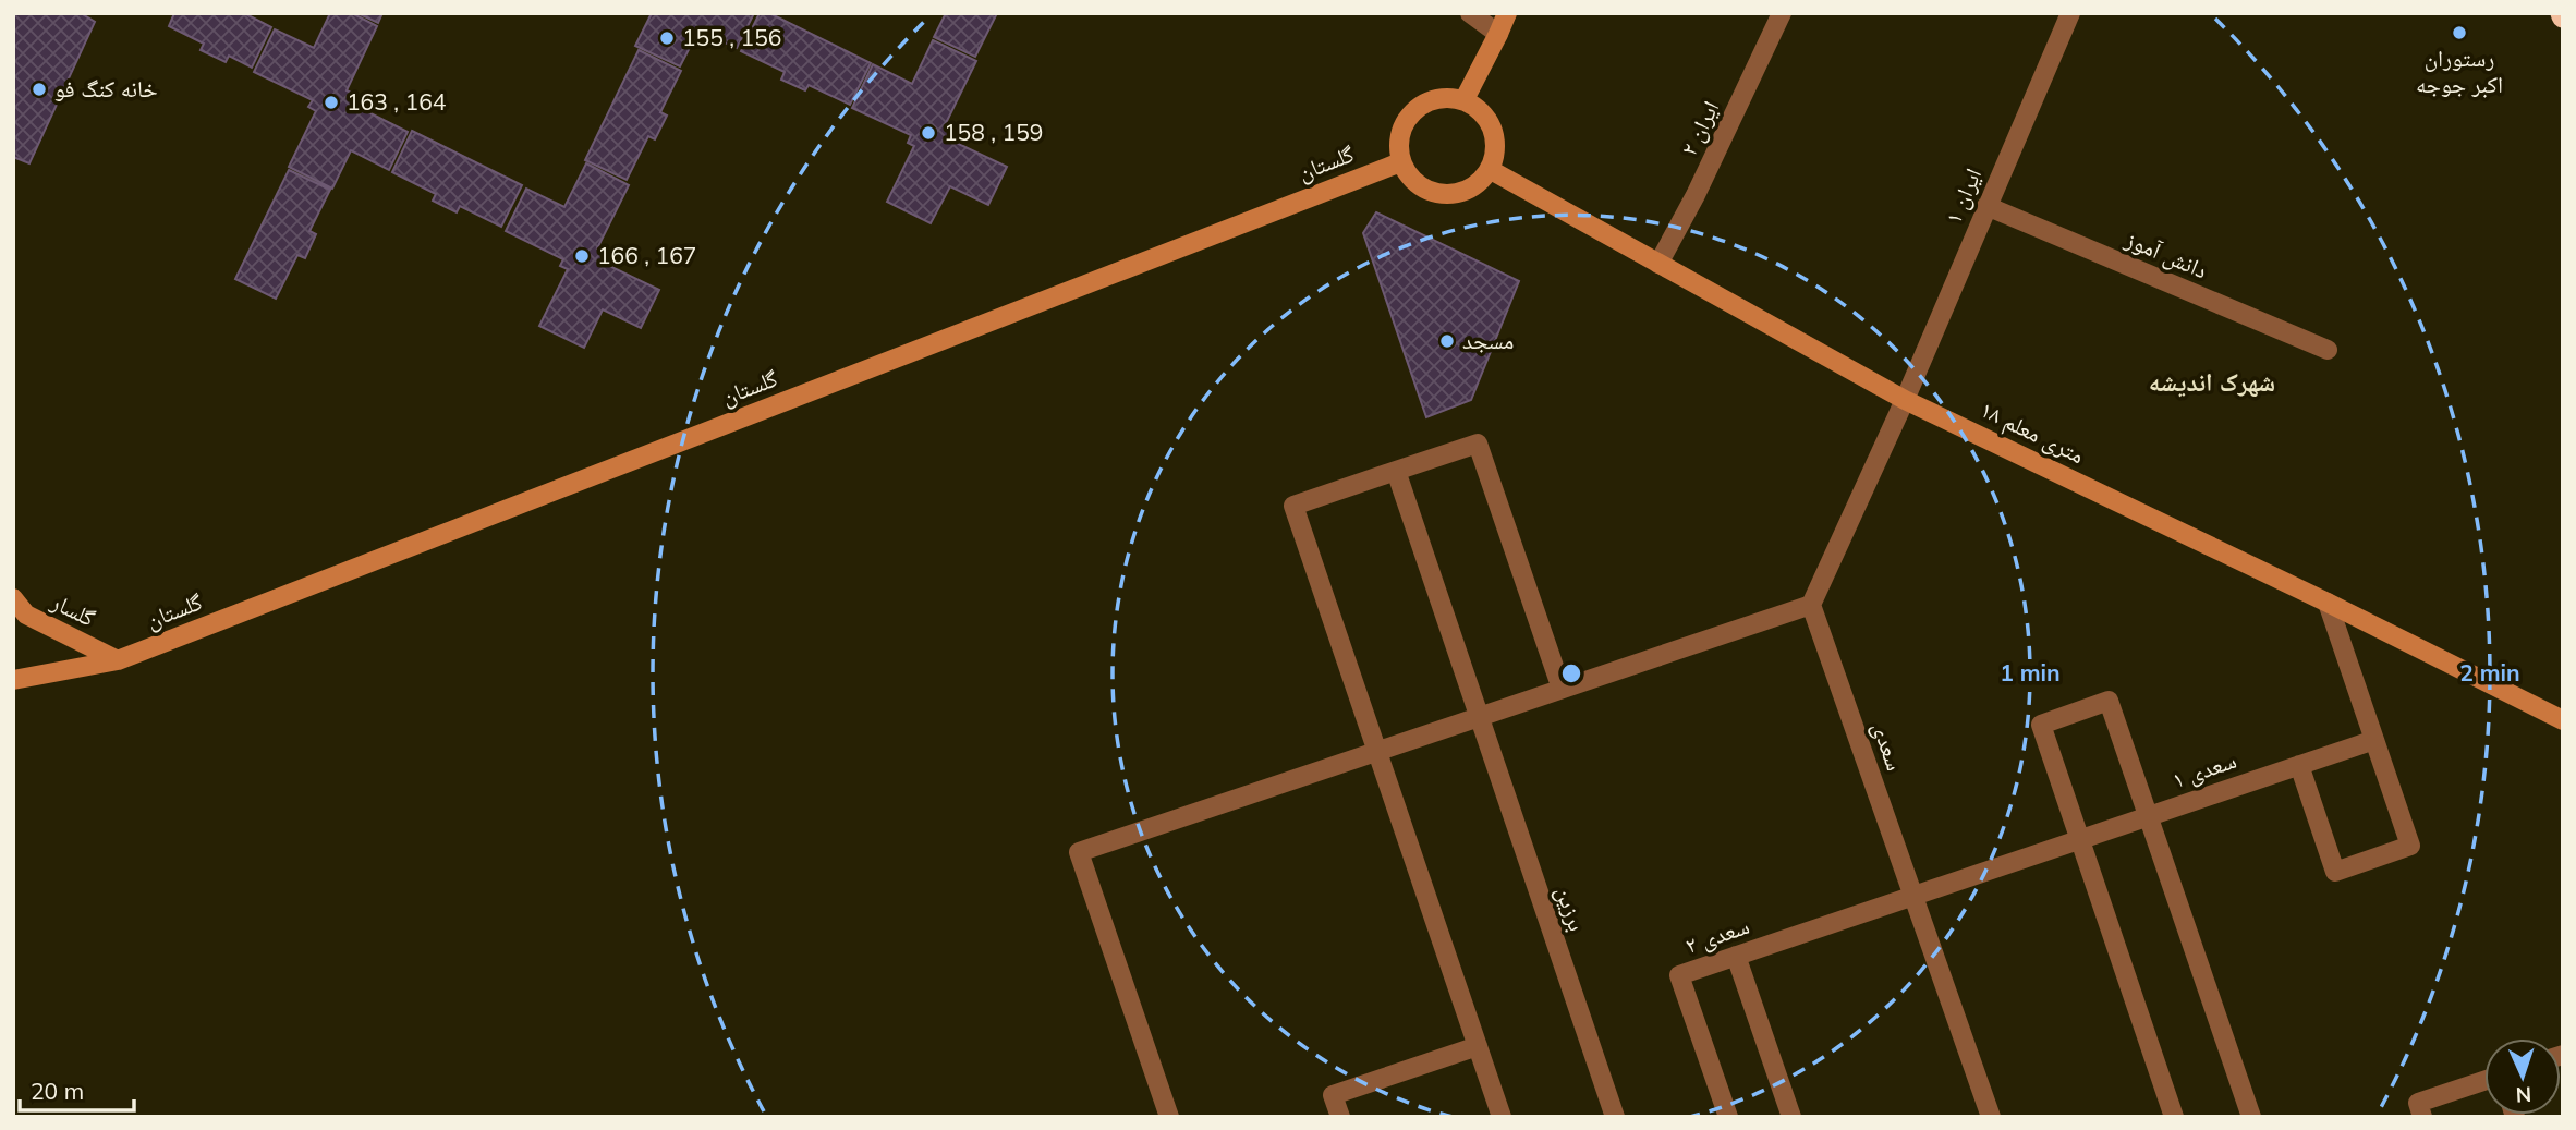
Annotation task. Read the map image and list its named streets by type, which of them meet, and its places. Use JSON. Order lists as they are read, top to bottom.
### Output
{
  "streets": {
    "street": [
      "ایران ۲",
      "گلستان",
      "ایران ۱",
      "دانش آموز",
      "۱۸ متری معلم",
      "گلسار",
      "سعدی",
      "سعدی ۱",
      "برزین",
      "سعدی ۲"
    ]
  },
  "crossings": [
    ["ایران ۲", "۱۸ متری معلم"],
    ["گلستان", "۱۸ متری معلم"],
    ["گلستان", "گلسار"],
    ["ایران ۱", "دانش آموز"],
    ["ایران ۱", "۱۸ متری معلم"],
    ["سعدی", "سعدی ۱"],
    ["سعدی", "سعدی ۲"],
    ["سعدی ۱", "سعدی ۲"]
  ],
  "districts": ["شهرک اندیشه"],
  "places": [
    "رستوران اکبر جوجه",
    "155 , 156",
    "خانه کنگ فو",
    "163 , 164",
    "158 , 159",
    "166 , 167",
    "مسجد"
  ],
  "scale_bar": "20 m",
  "north": "bottom",
  "rings": ["1 min", "2 min"]
}
